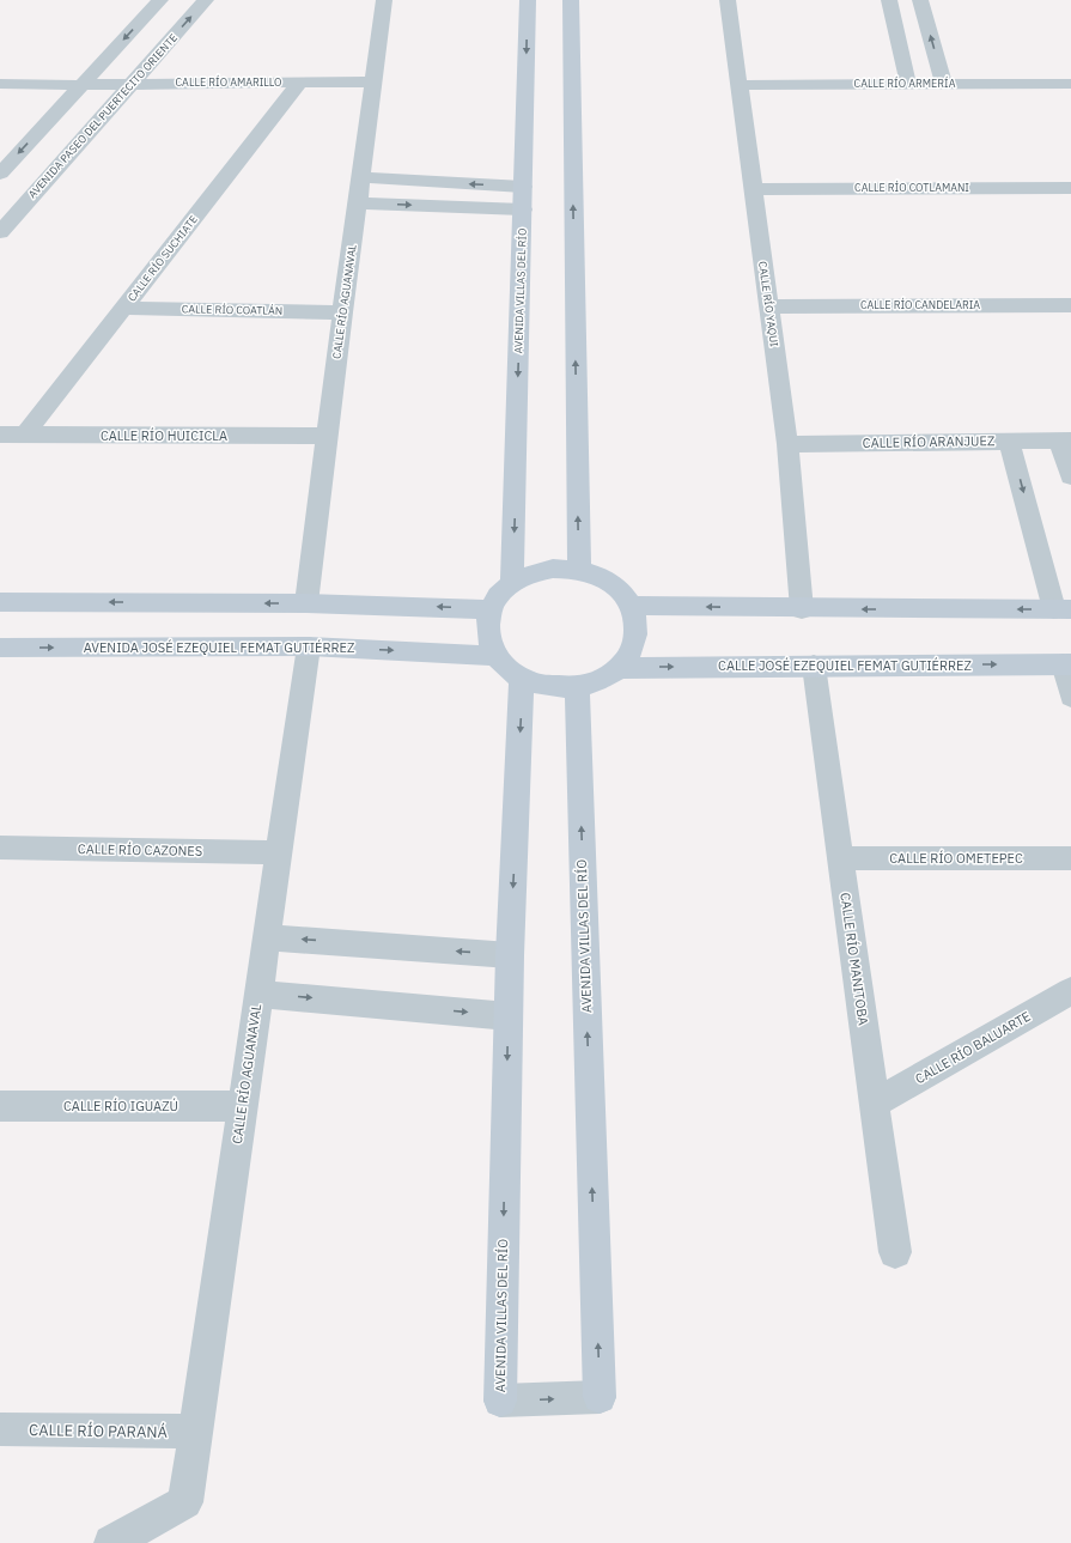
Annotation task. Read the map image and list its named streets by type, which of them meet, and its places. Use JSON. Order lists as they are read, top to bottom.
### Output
{
  "streets": {
    "street": [
      "CALLE RÍO AMARILLO",
      "CALLE RÍO ARMERÍA",
      "AVENIDA PASEO DEL PUERTECITO ORIENTE",
      "CALLE RÍO COTLAMANI",
      "CALLE RÍO SUCHIATE",
      "AVENIDA VILLAS DEL RÍO",
      "CALLE RÍO AGUANAVAL",
      "CALLE RÍO YAQUI",
      "CALLE RÍO CANDELARIA",
      "CALLE RÍO COATLÁN",
      "CALLE RÍO HUICICLA",
      "CALLE RÍO ARANJUEZ",
      "AVENIDA JOSÉ EZEQUIEL FEMAT GUTIÉRREZ",
      "CALLE JOSÉ EZEQUIEL FEMAT GUTIÉRREZ",
      "CALLE RÍO CAZONES",
      "CALLE RÍO OMETEPEC",
      "CALLE RÍO MANITOBA",
      "CALLE RÍO BALUARTE",
      "CALLE RÍO IGUAZÚ",
      "CALLE RÍO PARANÁ"
    ]
  },
  "crossings": [
    ["CALLE RÍO AMARILLO", "AVENIDA PASEO DEL PUERTECITO ORIENTE"],
    ["CALLE RÍO AMARILLO", "CALLE RÍO SUCHIATE"],
    ["CALLE RÍO AMARILLO", "CALLE RÍO AGUANAVAL"],
    ["CALLE RÍO ARMERÍA", "CALLE RÍO YAQUI"],
    ["CALLE RÍO COTLAMANI", "CALLE RÍO YAQUI"],
    ["CALLE RÍO SUCHIATE", "CALLE RÍO COATLÁN"],
    ["CALLE RÍO SUCHIATE", "CALLE RÍO HUICICLA"],
    ["AVENIDA VILLAS DEL RÍO", "AVENIDA JOSÉ EZEQUIEL FEMAT GUTIÉRREZ"],
    ["AVENIDA VILLAS DEL RÍO", "CALLE JOSÉ EZEQUIEL FEMAT GUTIÉRREZ"],
    ["CALLE RÍO AGUANAVAL", "CALLE RÍO COATLÁN"],
    ["CALLE RÍO AGUANAVAL", "CALLE RÍO HUICICLA"],
    ["CALLE RÍO AGUANAVAL", "AVENIDA JOSÉ EZEQUIEL FEMAT GUTIÉRREZ"],
    ["CALLE RÍO AGUANAVAL", "CALLE RÍO CAZONES"],
    ["CALLE RÍO AGUANAVAL", "CALLE RÍO IGUAZÚ"],
    ["CALLE RÍO AGUANAVAL", "CALLE RÍO PARANÁ"],
    ["CALLE RÍO YAQUI", "CALLE RÍO CANDELARIA"],
    ["CALLE RÍO YAQUI", "CALLE RÍO ARANJUEZ"],
    ["AVENIDA JOSÉ EZEQUIEL FEMAT GUTIÉRREZ", "CALLE JOSÉ EZEQUIEL FEMAT GUTIÉRREZ"],
    ["CALLE JOSÉ EZEQUIEL FEMAT GUTIÉRREZ", "CALLE RÍO MANITOBA"],
    ["CALLE RÍO OMETEPEC", "CALLE RÍO MANITOBA"],
    ["CALLE RÍO MANITOBA", "CALLE RÍO BALUARTE"]
  ]
}
